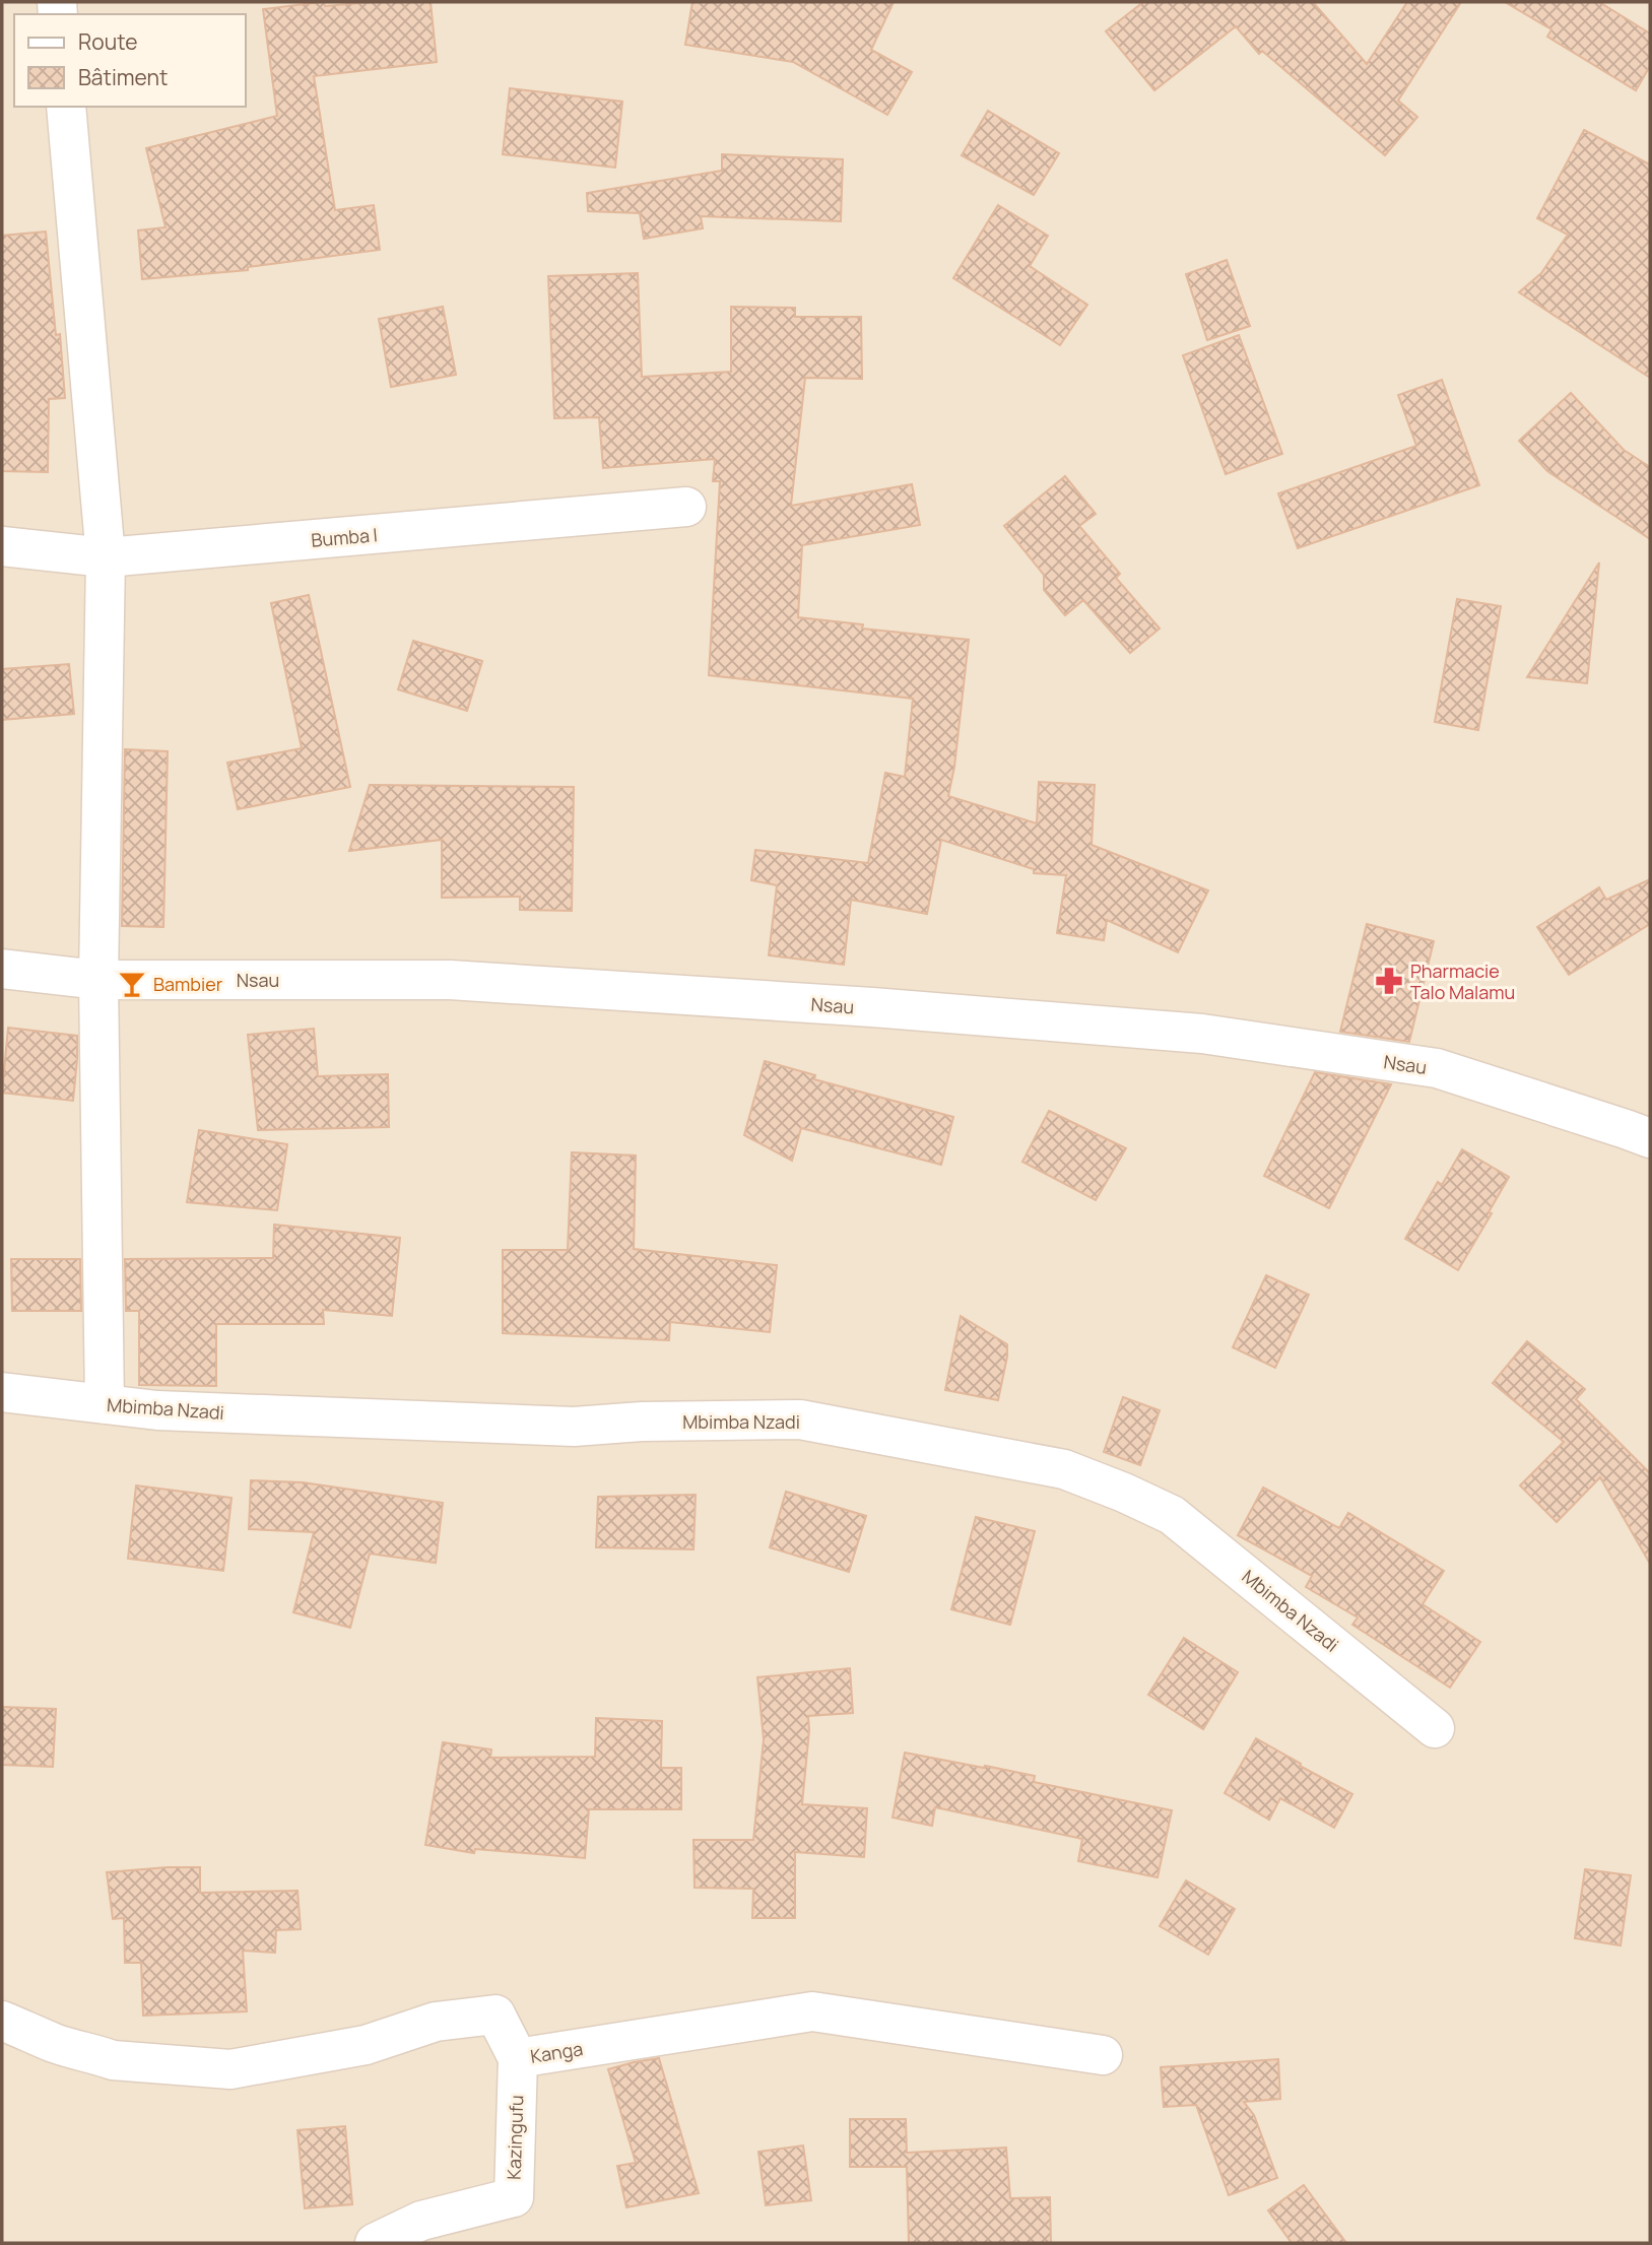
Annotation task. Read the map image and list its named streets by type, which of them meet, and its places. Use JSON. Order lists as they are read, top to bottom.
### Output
{
  "streets": {
    "street": [
      "Bumba I",
      "Nsau",
      "Mbimba Nzadi",
      "Kanga",
      "Kazingufu"
    ]
  },
  "crossings": [
    ["Kanga", "Kazingufu"]
  ],
  "places": {
    "pharmacy": ["Pharmacie Talo Malamu"],
    "bar": ["Bambier"]
  },
  "legend": ["Route", "Bâtiment"]
}
